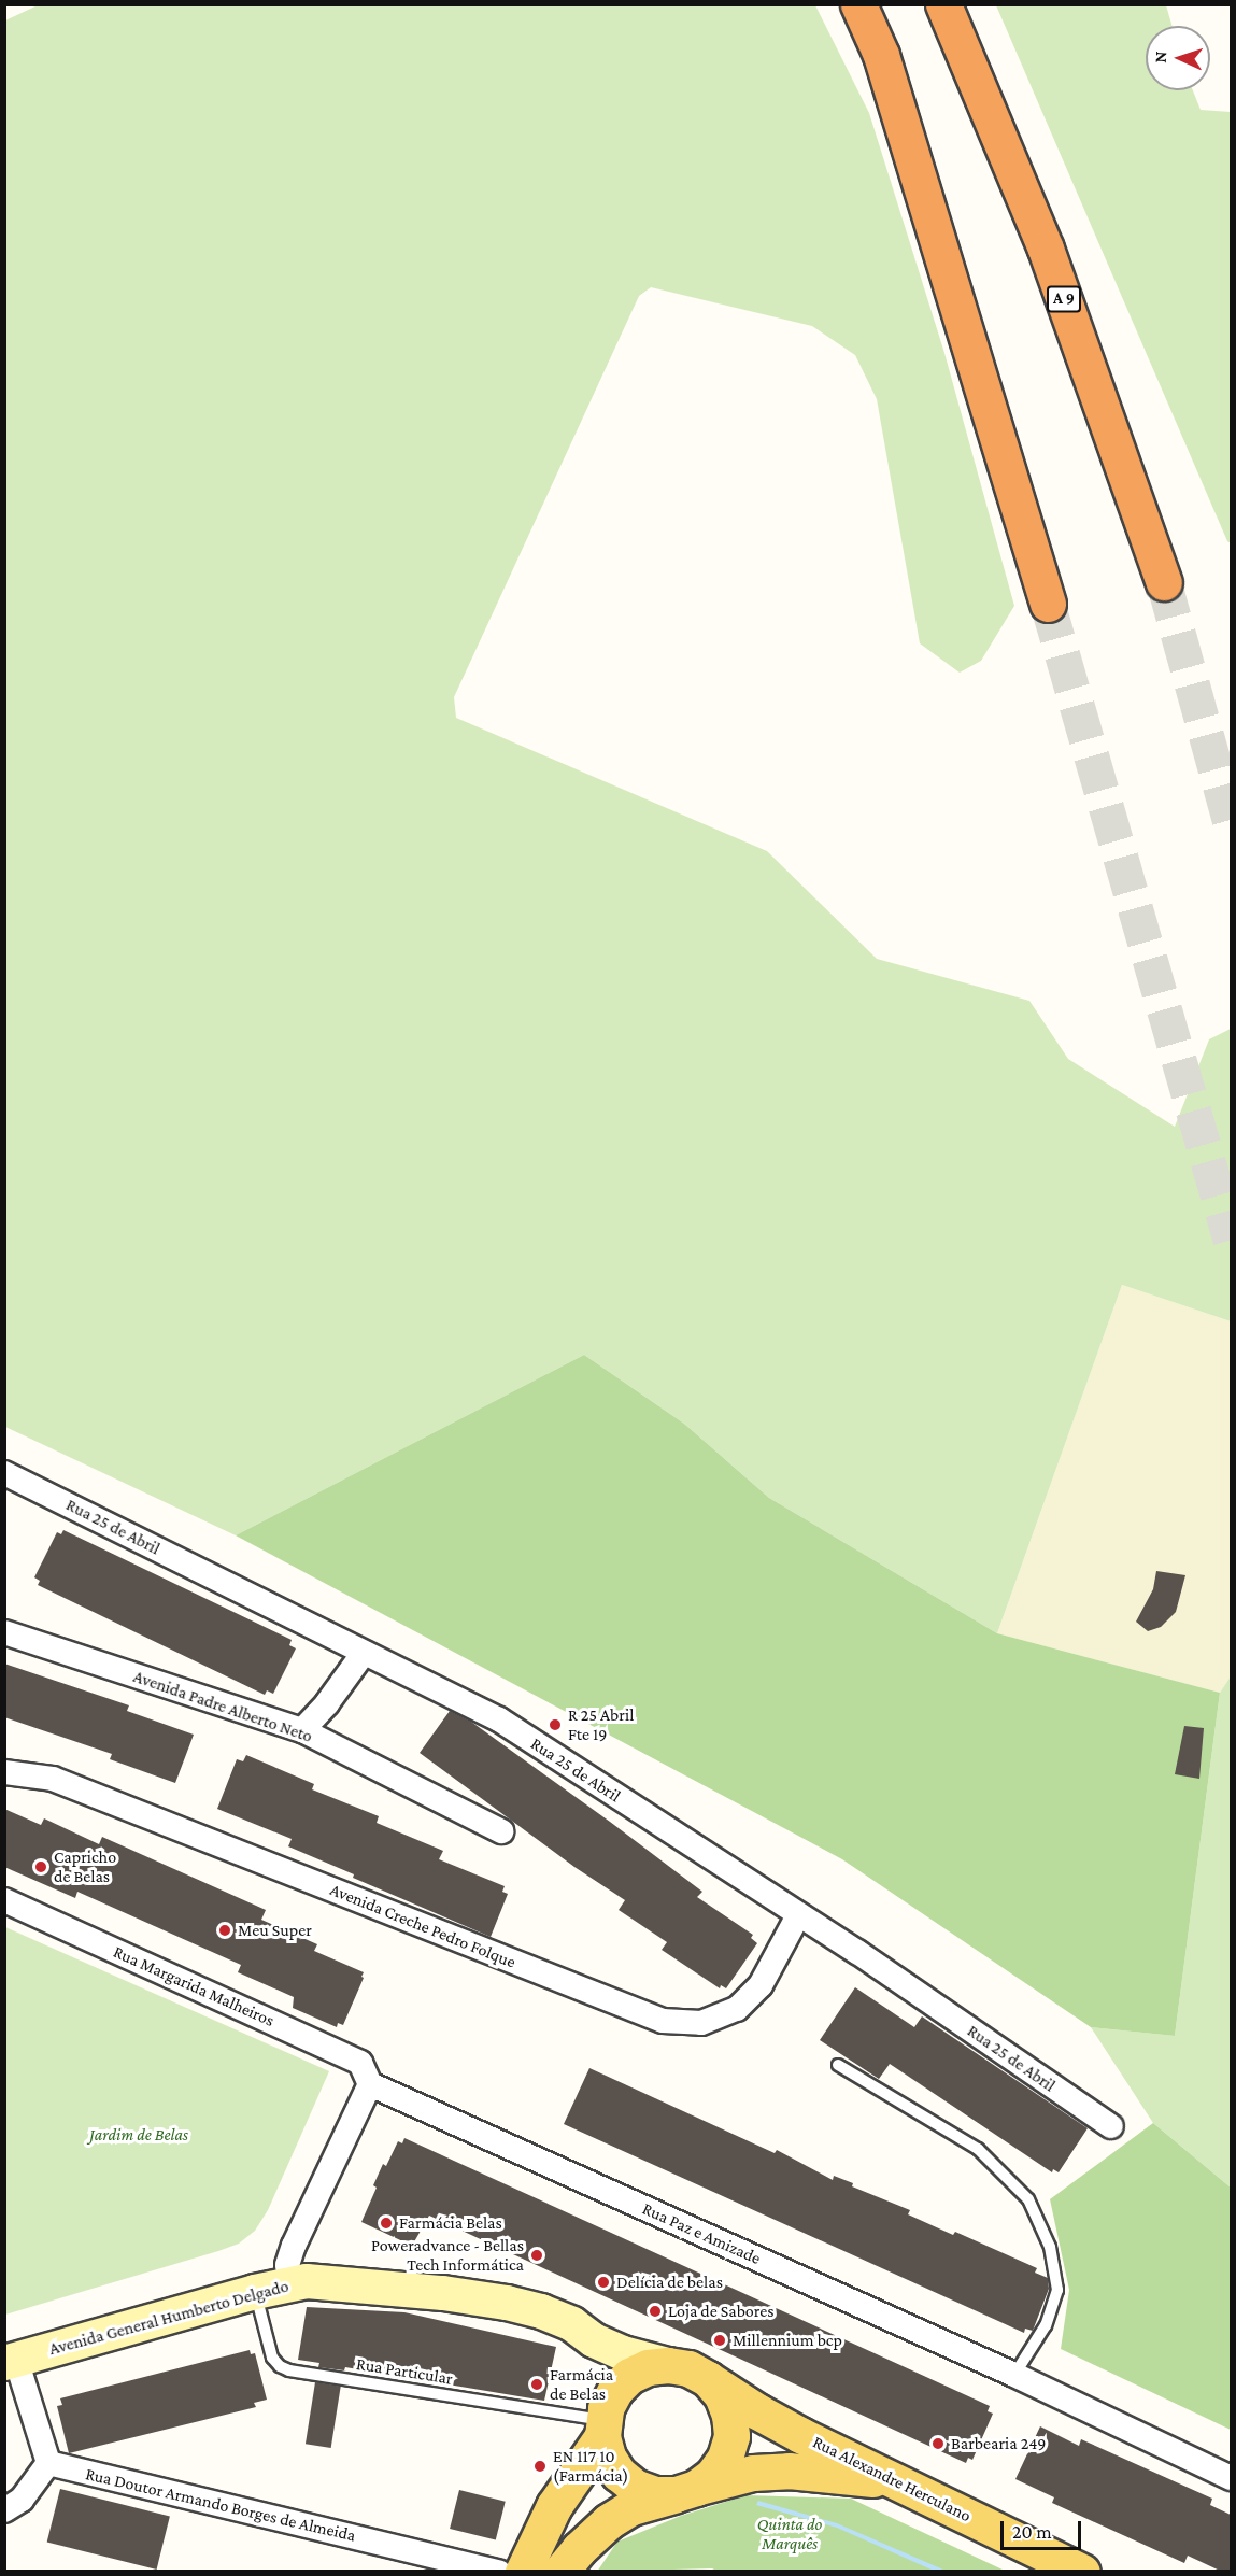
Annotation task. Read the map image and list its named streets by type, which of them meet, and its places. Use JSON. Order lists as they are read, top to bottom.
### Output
{
  "streets": {
    "highway": ["A 9"],
    "main road": ["Avenida General Humberto Delgado", "Rua Alexandre Herculano"],
    "street": [
      "Rua 25 de Abril",
      "Avenida Padre Alberto Neto",
      "Avenida Creche Pedro Folque",
      "Rua Margarida Malheiros",
      "Rua Paz e Amizade",
      "Rua Doutor Armando Borges de Almeida"
    ],
    "lane": ["Rua Particular"]
  },
  "crossings": [
    ["Rua 25 de Abril", "Avenida Creche Pedro Folque"],
    ["Rua Margarida Malheiros", "Rua Paz e Amizade"],
    ["Avenida General Humberto Delgado", "Rua Particular"],
    ["Avenida General Humberto Delgado", "Rua Alexandre Herculano"],
    ["Rua Particular", "Rua Alexandre Herculano"]
  ],
  "parks": ["Jardim de Belas", "Quinta do Marquês"],
  "places": [
    "R 25 Abril Fte 19",
    "Capricho de Belas",
    "Meu Super",
    "Farmácia Belas",
    "Poweradvance - Bellas Tech Informática",
    "Delícia de belas",
    "Loja de Sabores",
    "Millennium bcp",
    "Farmácia de Belas",
    "Barbearia 249",
    "EN 117 10 (Farmácia)"
  ],
  "scale_bar": "20 m",
  "north": "left"
}
